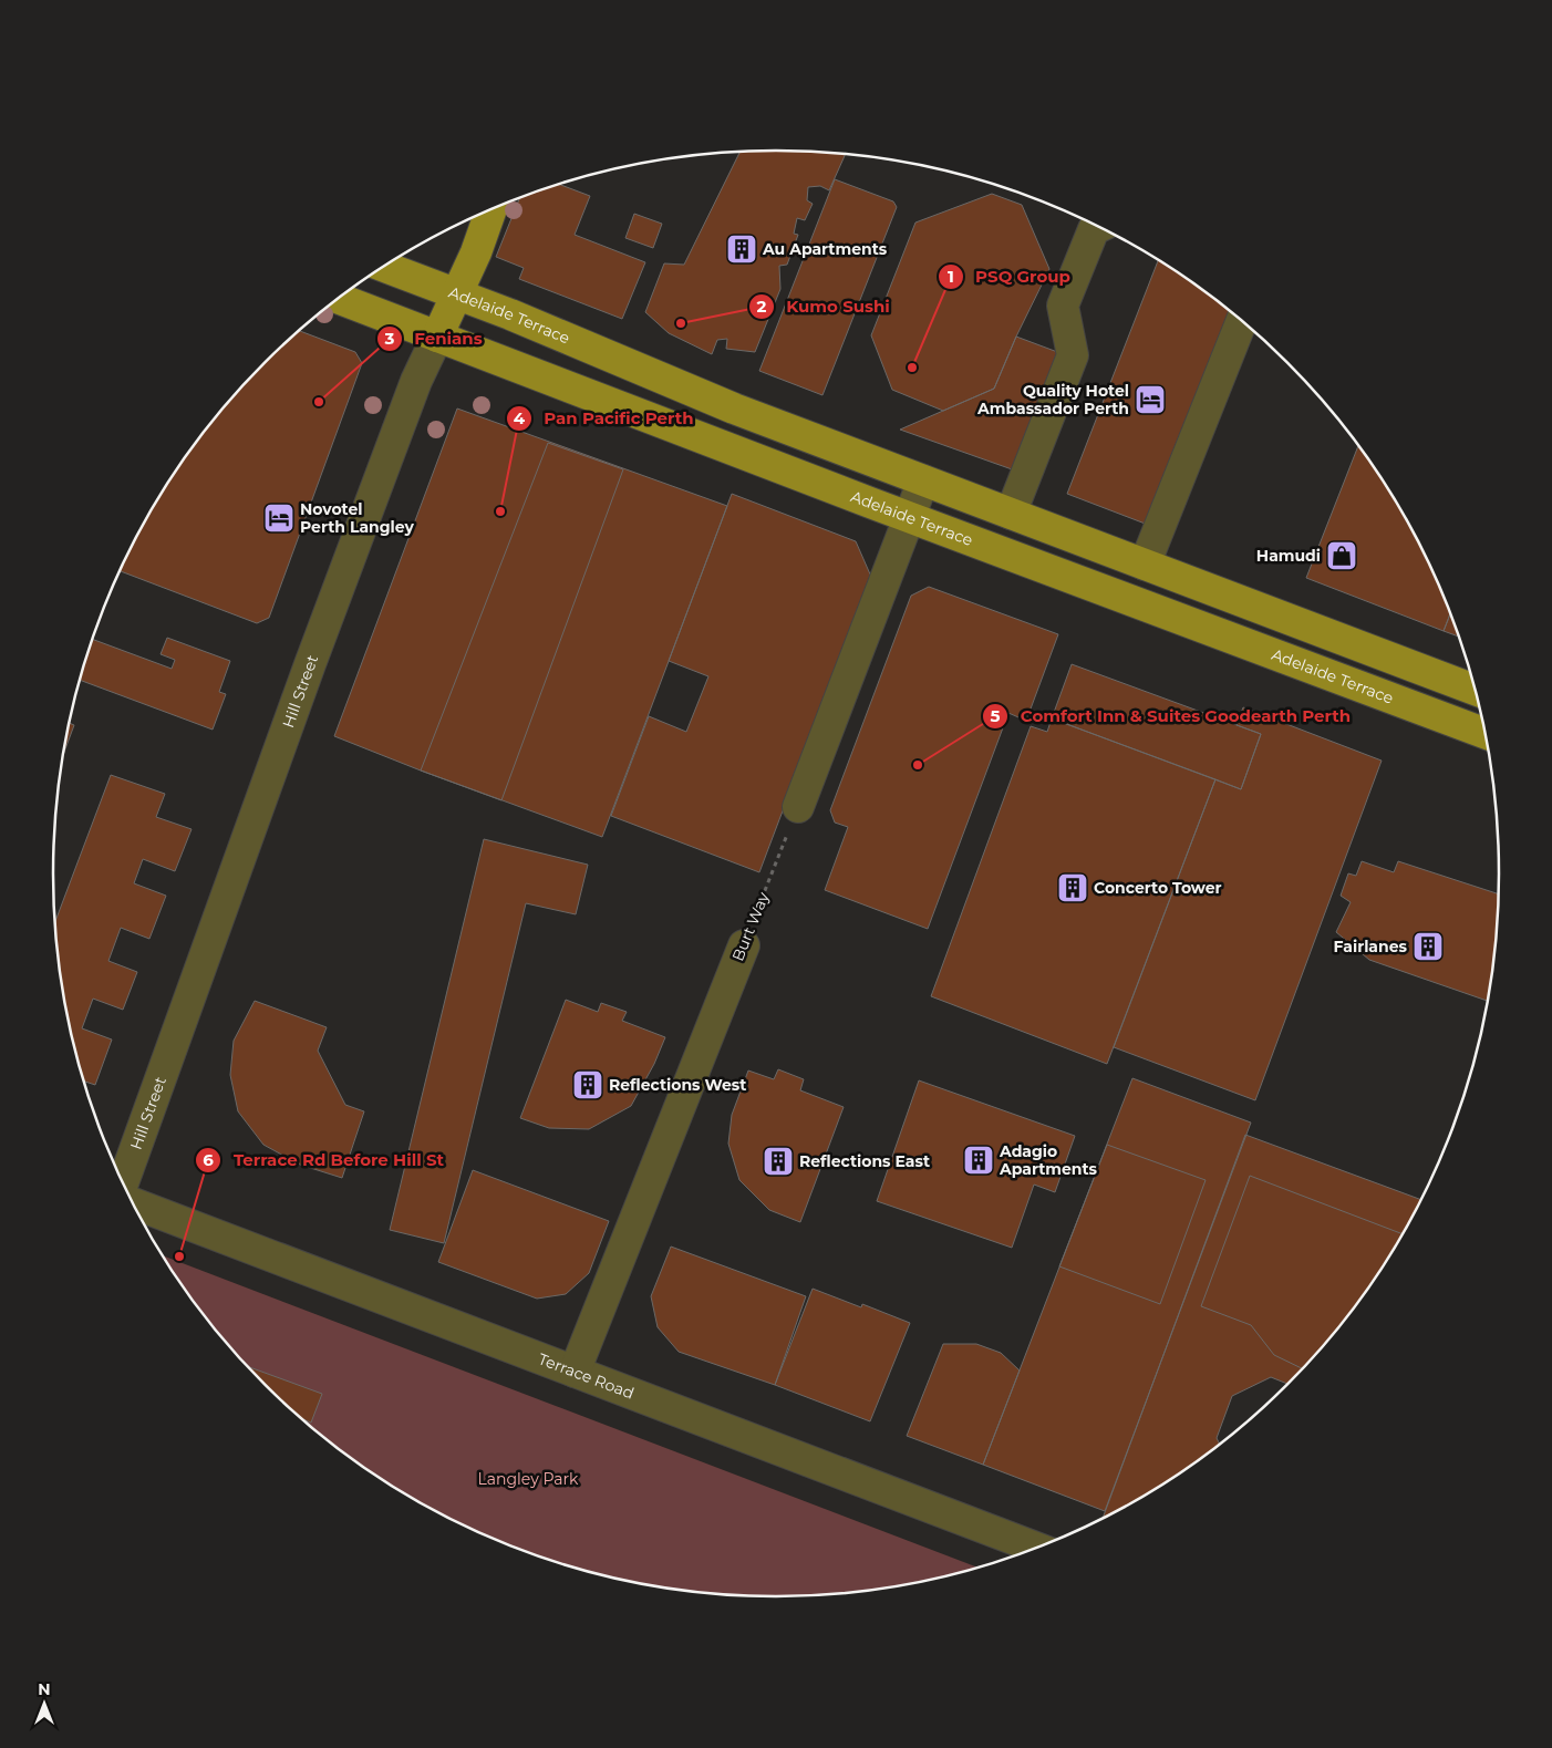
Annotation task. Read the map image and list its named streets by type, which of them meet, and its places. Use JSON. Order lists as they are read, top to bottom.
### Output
{
  "streets": {
    "main road": ["Adelaide Terrace", "Hill Street"],
    "street": ["Burt Way", "Terrace Road"]
  },
  "crossings": [
    ["Adelaide Terrace", "Hill Street"],
    ["Burt Way", "Terrace Road"]
  ],
  "parks": ["Langley Park"],
  "places": {
    "building": [
      "Au Apartments",
      "Concerto Tower",
      "Fairlanes",
      "Reflections West",
      "Adagio Apartments",
      "Reflections East"
    ],
    "other": [
      "Kumo Sushi",
      "PSQ Group",
      "Fenians",
      "Pan Pacific Perth",
      "Comfort Inn & Suites Goodearth Perth",
      "Terrace Rd Before Hill St"
    ],
    "hotel": ["Quality Hotel Ambassador Perth", "Novotel Perth Langley"],
    "shop": ["Hamudi"]
  },
  "north": "top"
}
